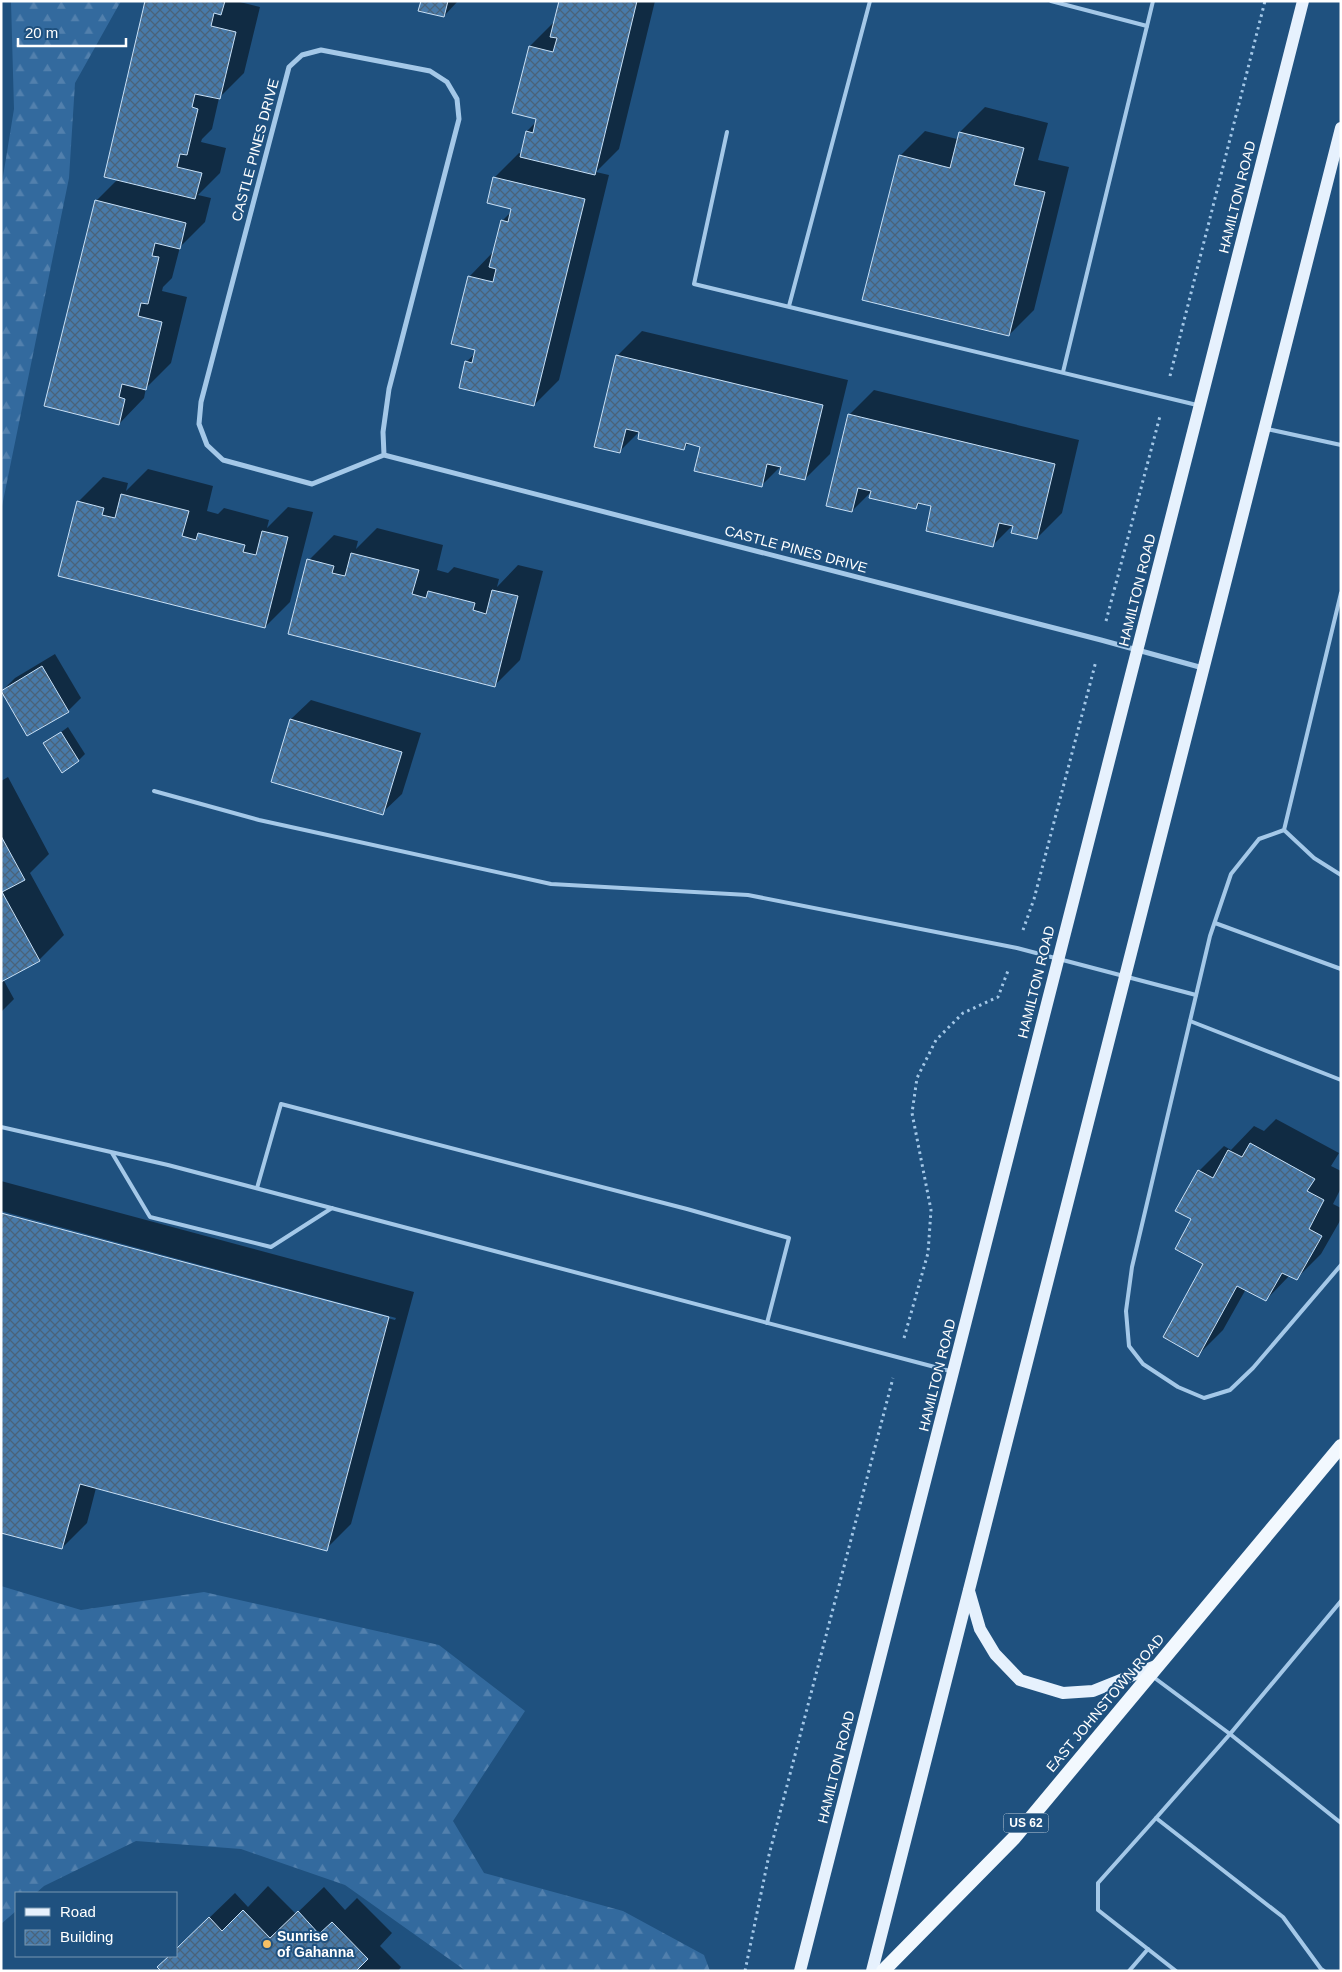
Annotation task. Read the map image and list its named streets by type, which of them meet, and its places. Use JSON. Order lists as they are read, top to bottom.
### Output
{
  "streets": {
    "highway": ["EAST JOHNSTOWN ROAD", "US 62"],
    "main road": ["HAMILTON ROAD"],
    "street": ["CASTLE PINES DRIVE"]
  },
  "crossings": [
    ["CASTLE PINES DRIVE", "HAMILTON ROAD"]
  ],
  "places": ["Sunrise of Gahanna"],
  "legend": ["Road", "Building"],
  "scale_bar": "20 m"
}
